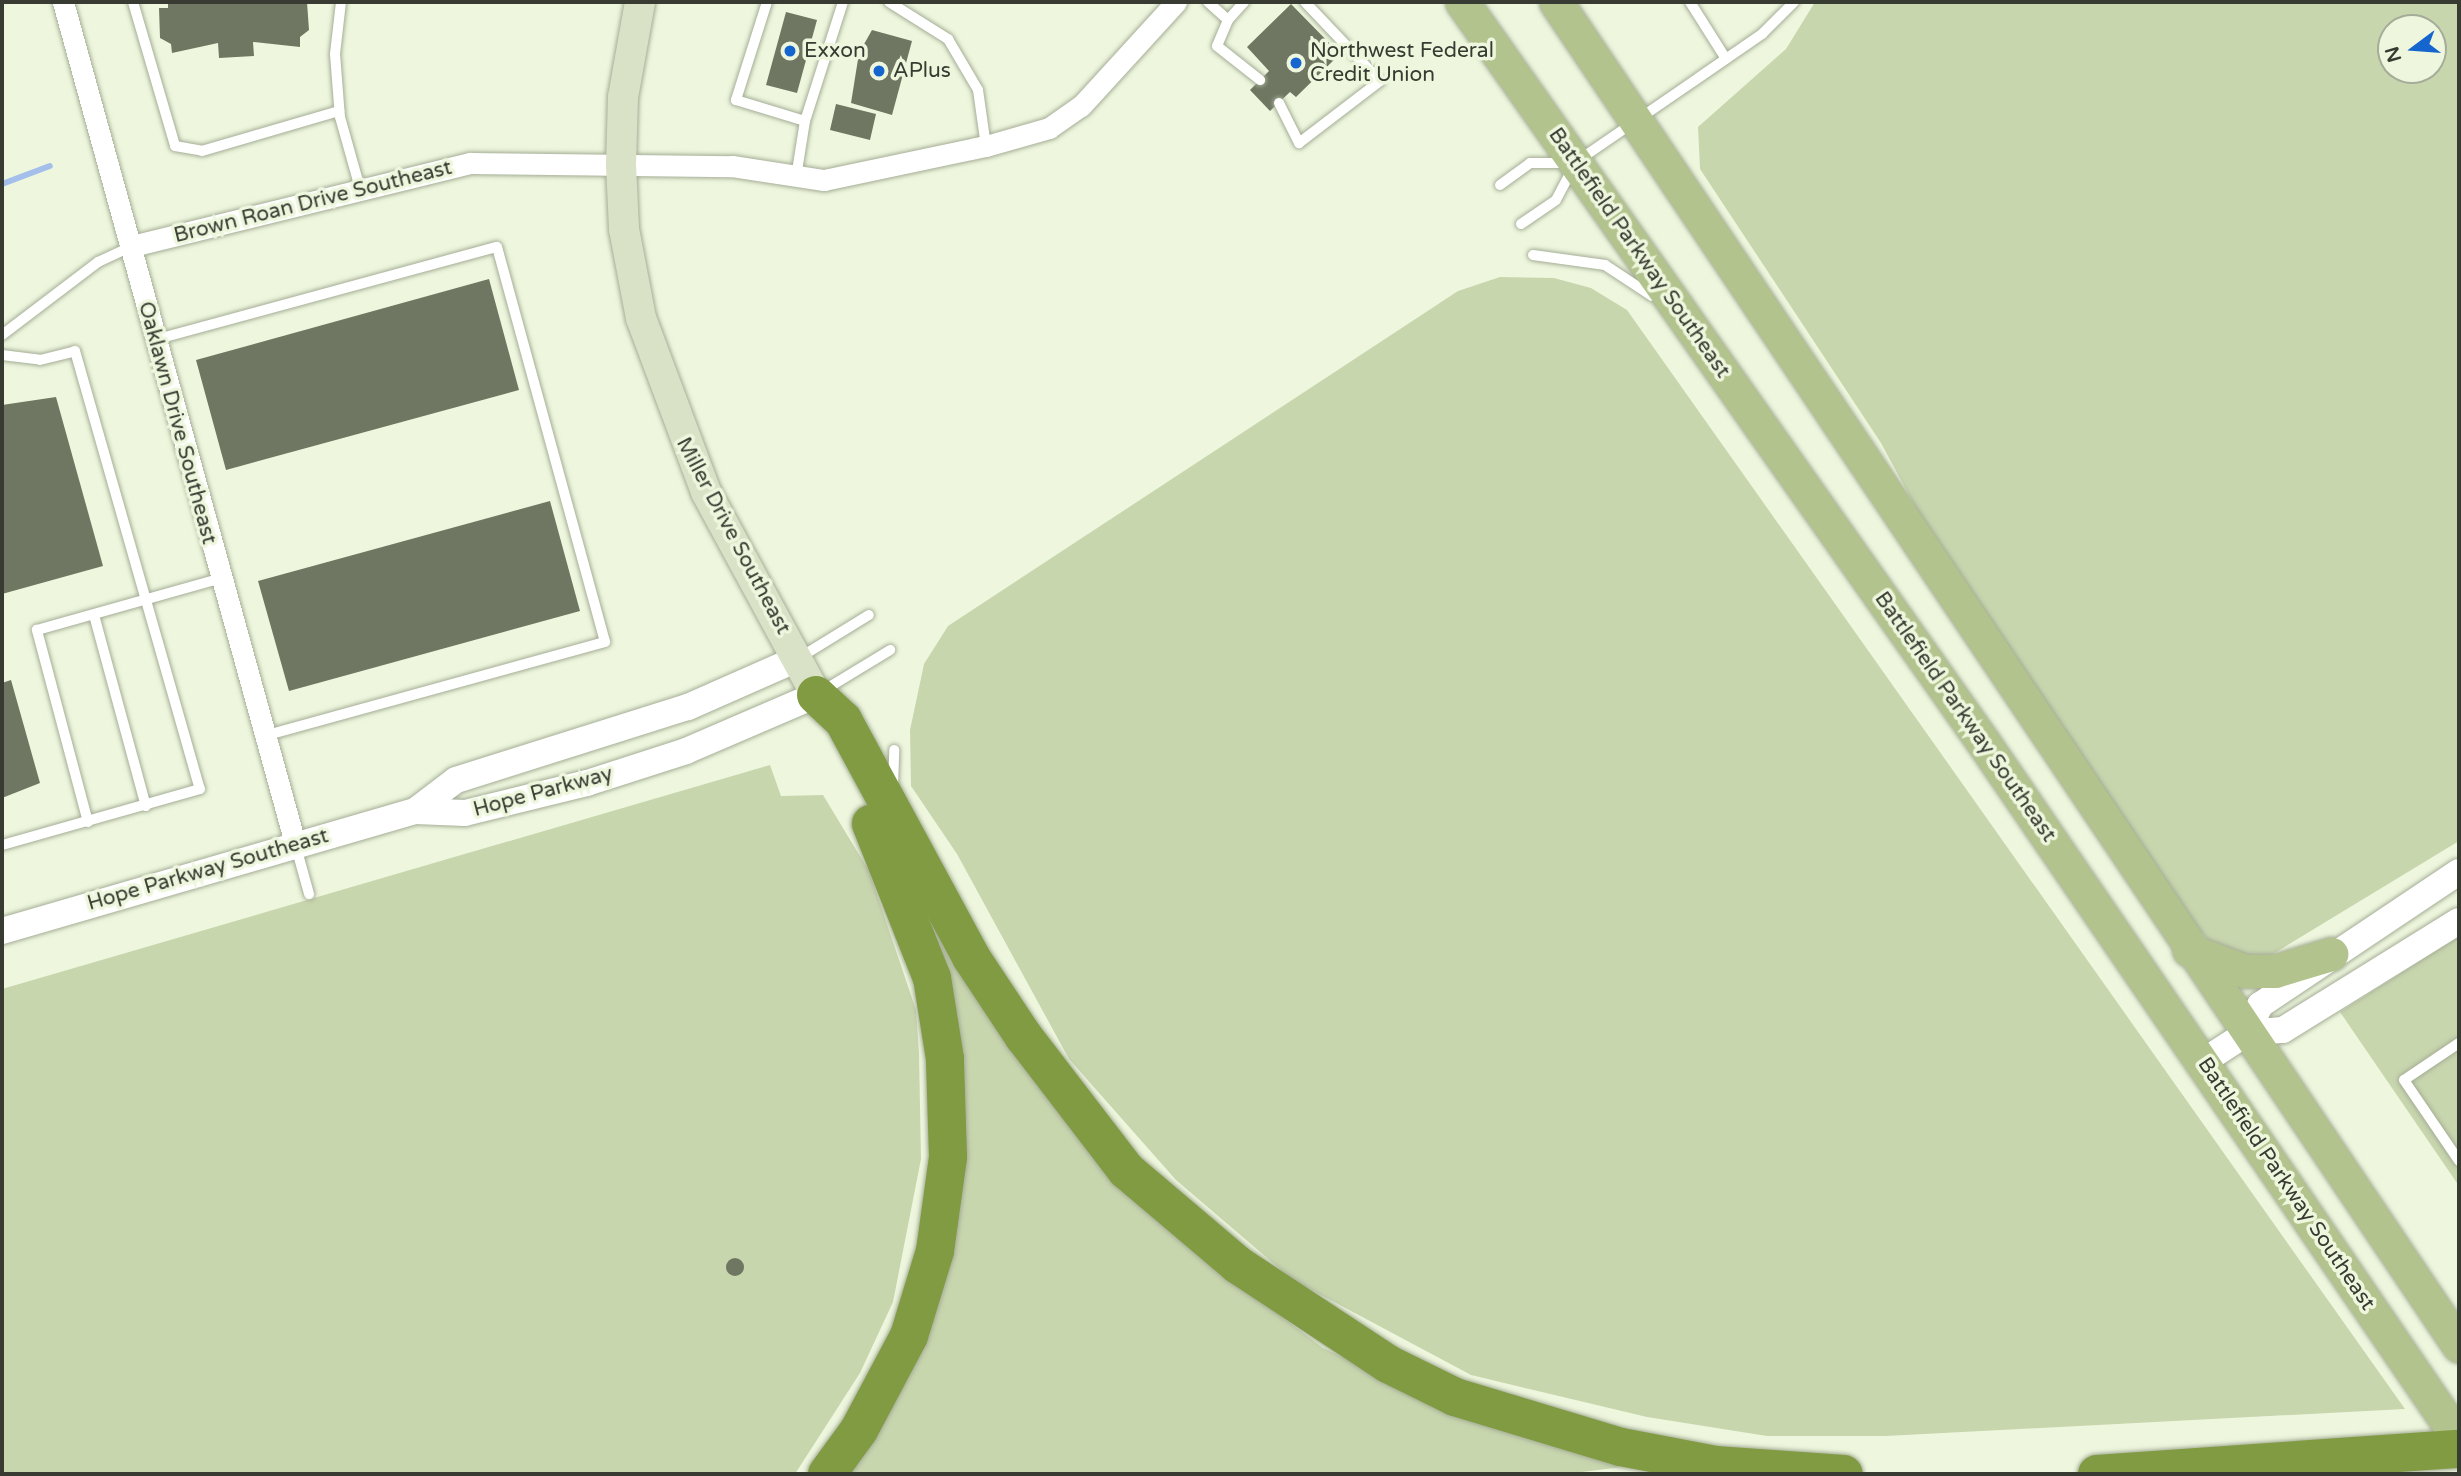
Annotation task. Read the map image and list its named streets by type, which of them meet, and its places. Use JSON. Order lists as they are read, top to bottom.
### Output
{
  "streets": {
    "main road": ["Battlefield Parkway Southeast", "Miller Drive Southeast"],
    "street": [
      "Brown Roan Drive Southeast",
      "Oaklawn Drive Southeast",
      "Hope Parkway",
      "Hope Parkway Southeast"
    ]
  },
  "crossings": [
    ["Brown Roan Drive Southeast", "Oaklawn Drive Southeast"],
    ["Brown Roan Drive Southeast", "Miller Drive Southeast"],
    ["Oaklawn Drive Southeast", "Hope Parkway Southeast"],
    ["Miller Drive Southeast", "Hope Parkway"],
    ["Hope Parkway", "Hope Parkway Southeast"]
  ],
  "places": ["Exxon", "Northwest Federal Credit Union", "APlus"],
  "north": "left"
}
